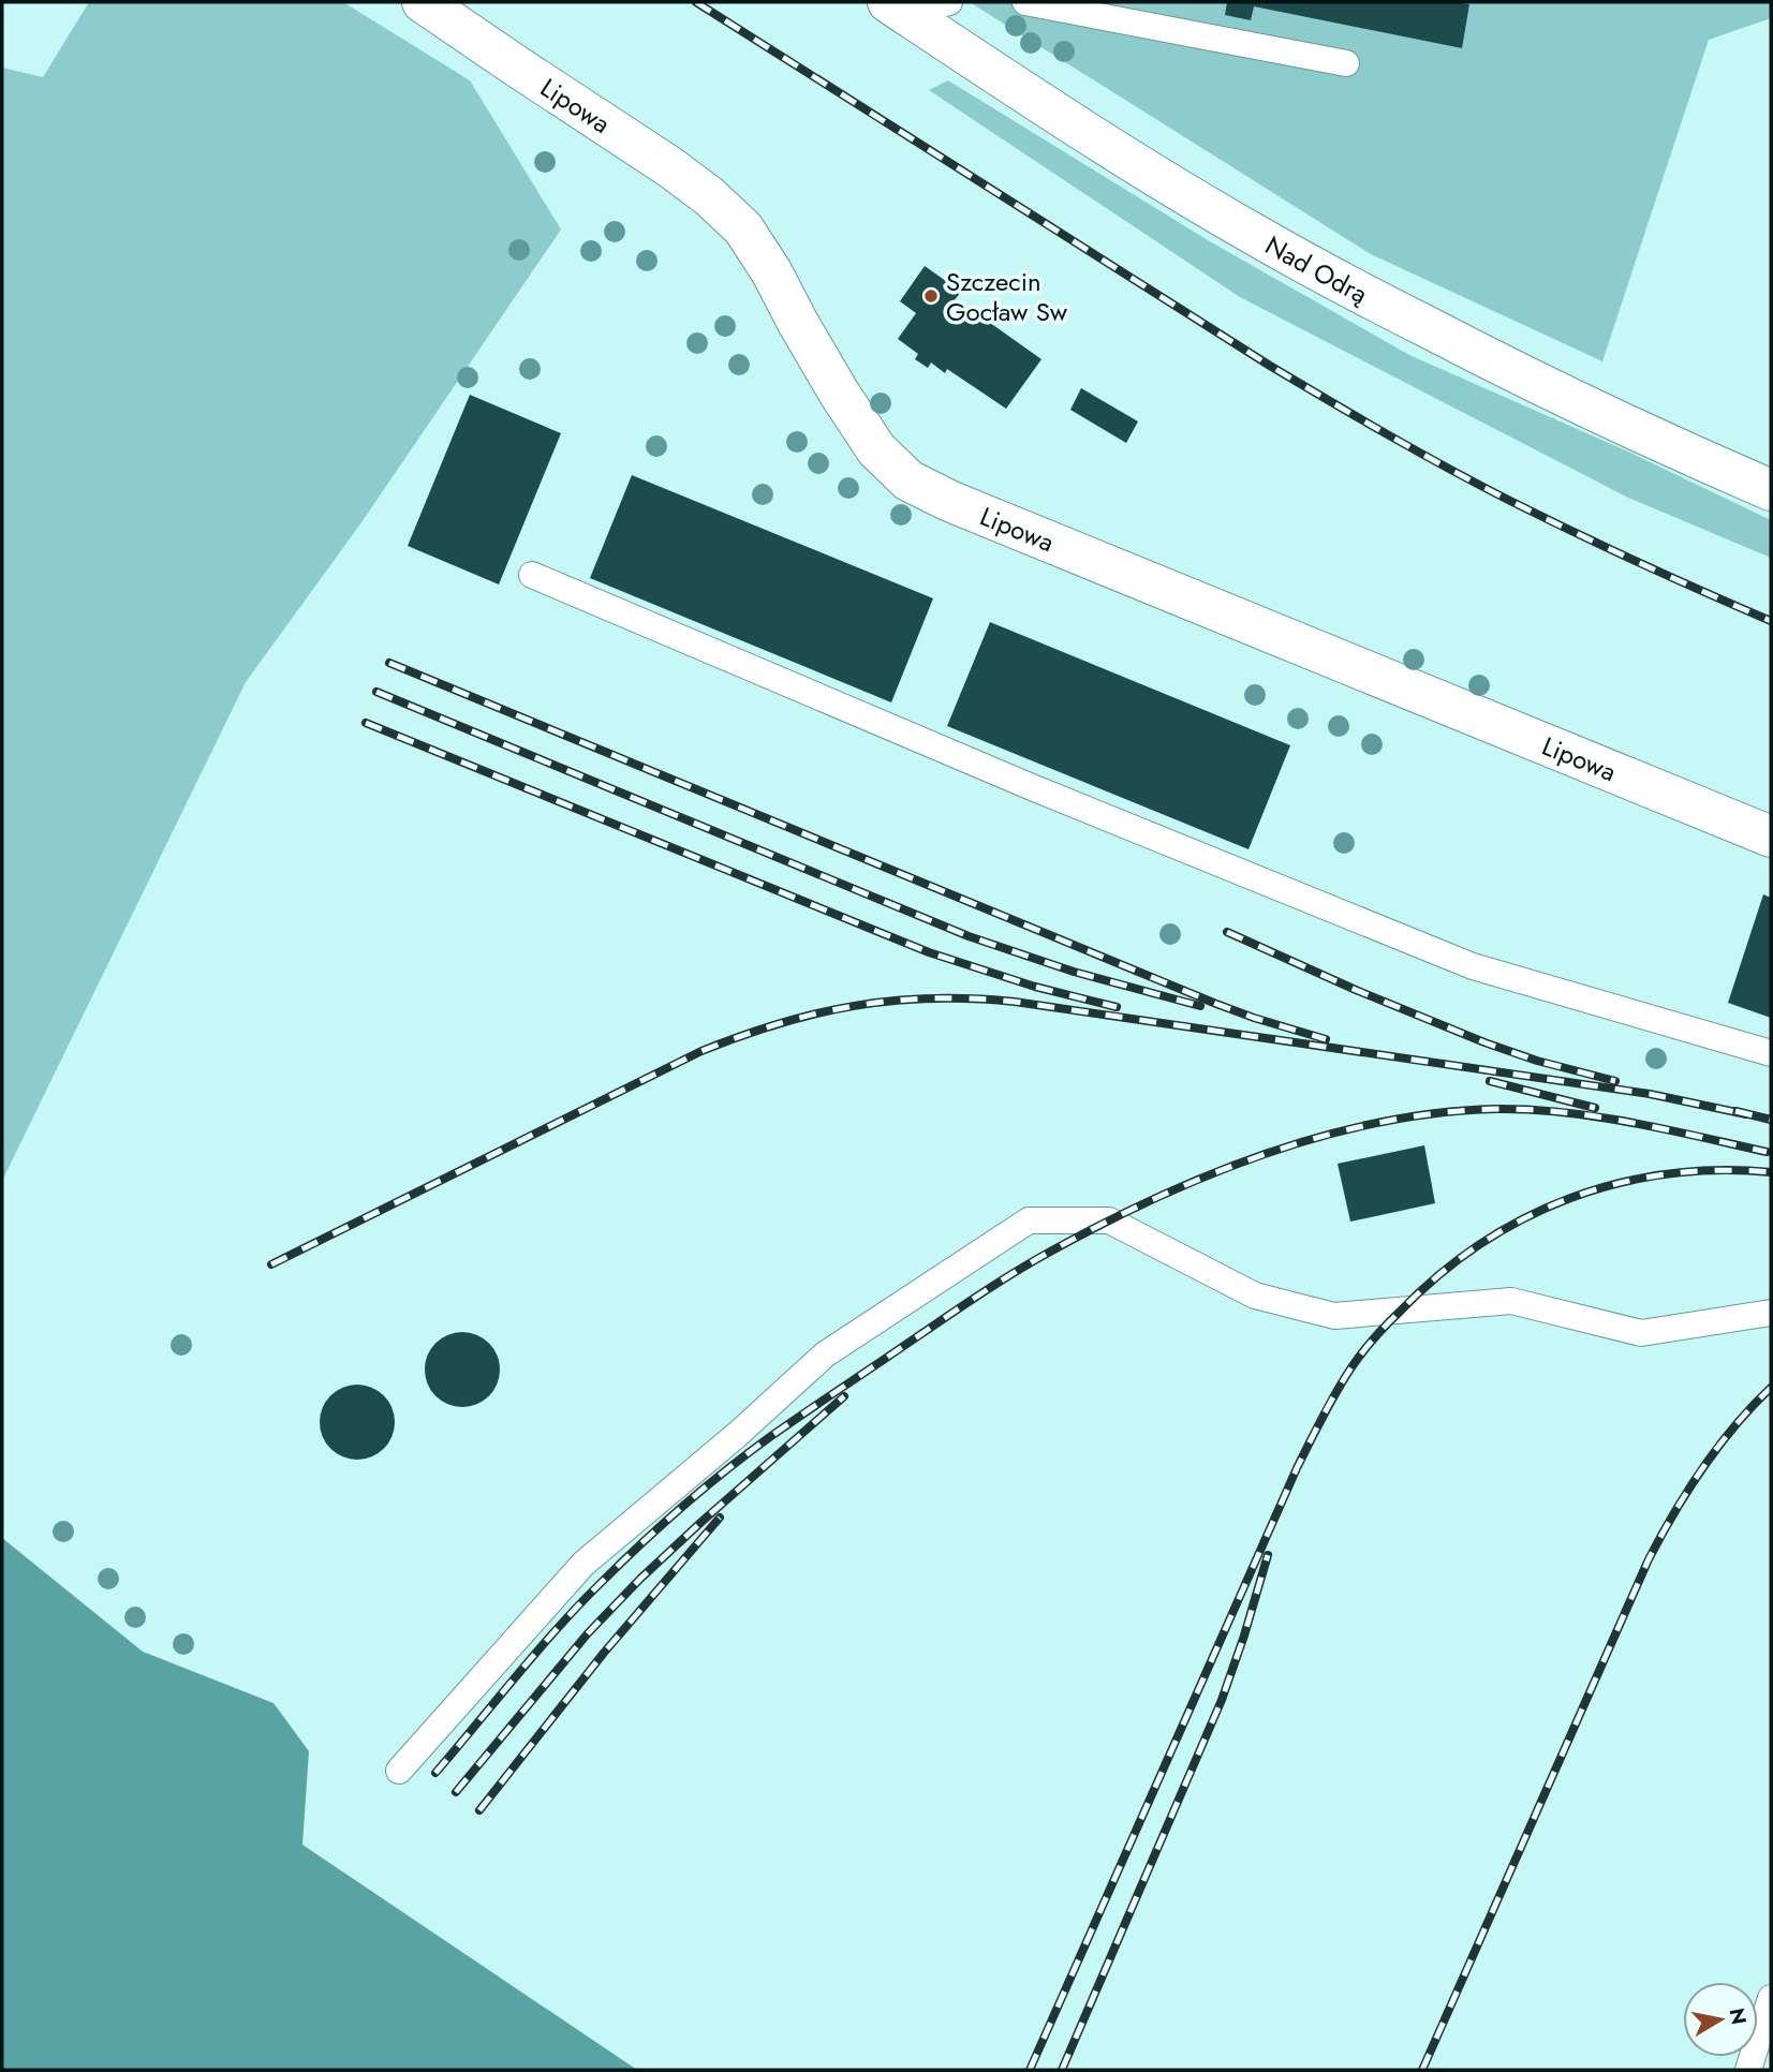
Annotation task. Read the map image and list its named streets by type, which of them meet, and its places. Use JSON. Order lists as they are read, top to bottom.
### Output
{
  "streets": {
    "street": ["Lipowa", "Nad Odrą"]
  },
  "places": ["Szczecin Gocław Sw"],
  "north": "right"
}
